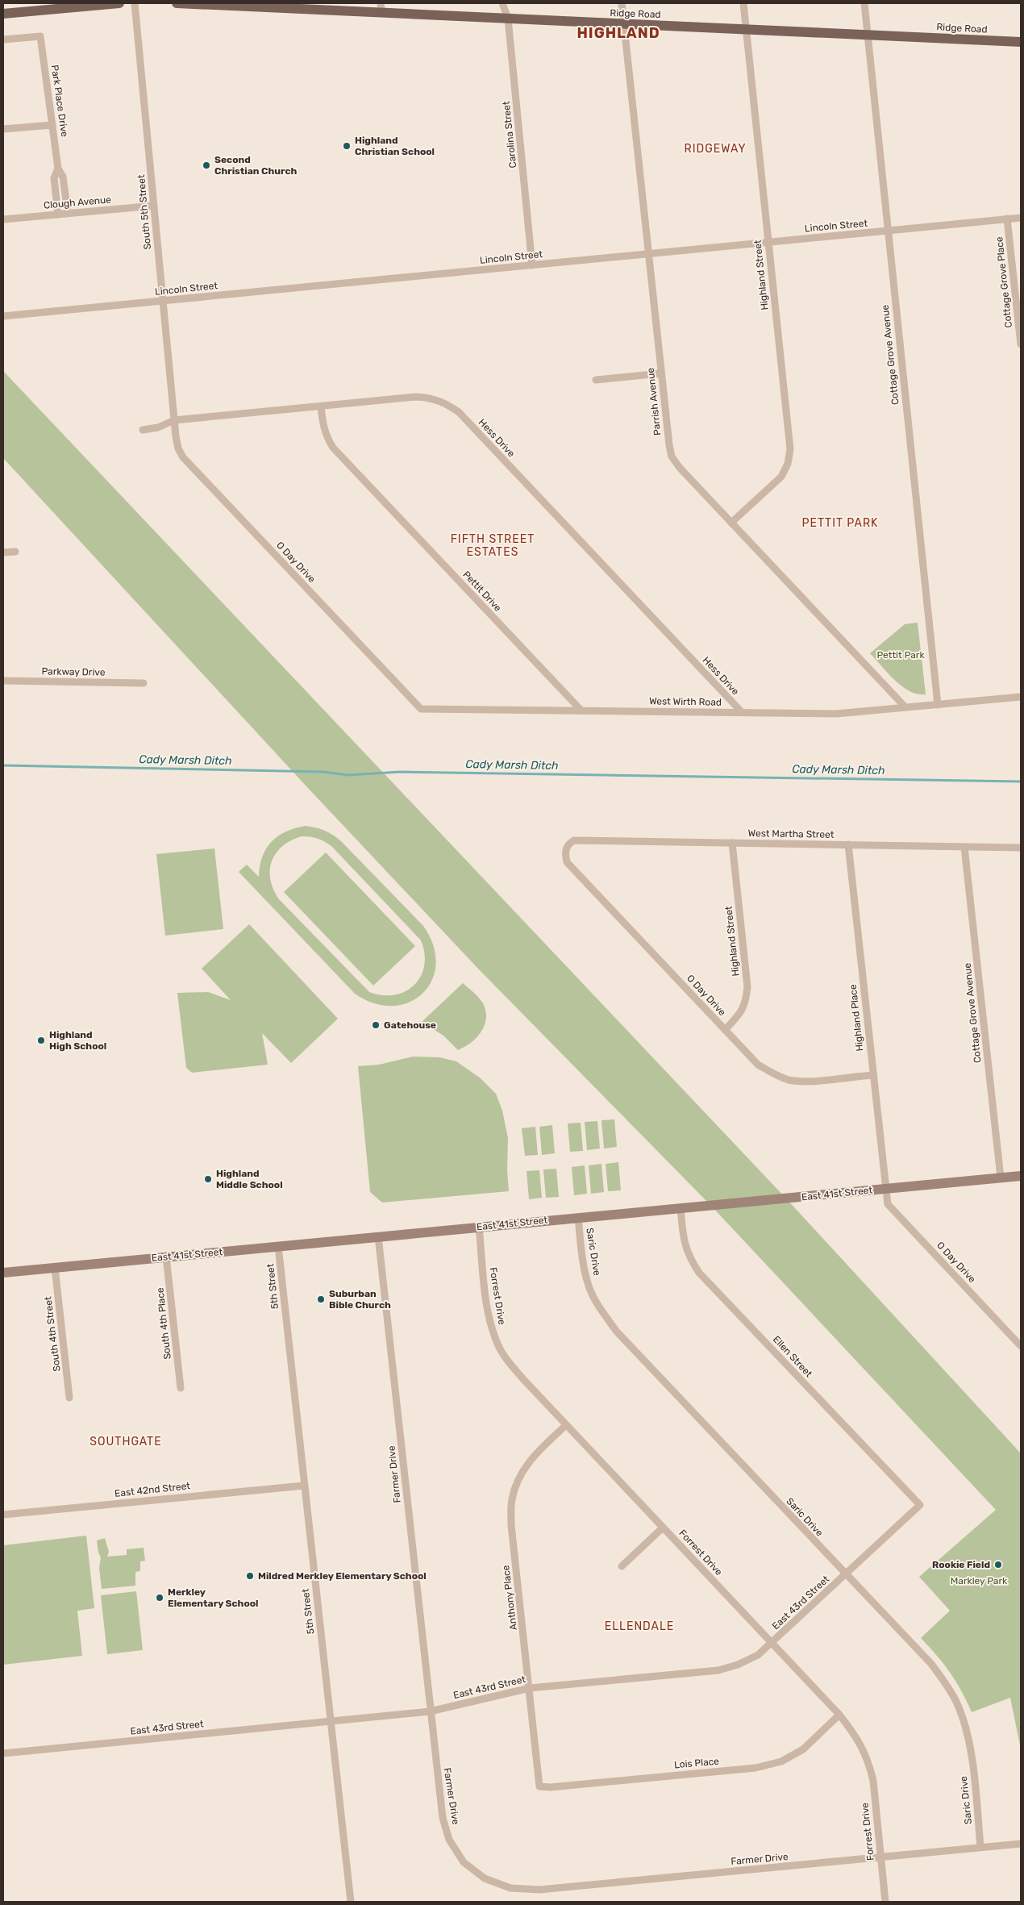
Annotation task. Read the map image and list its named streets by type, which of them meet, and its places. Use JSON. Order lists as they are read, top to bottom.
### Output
{
  "streets": {
    "main road": ["Ridge Road"],
    "street": [
      "Park Place Drive",
      "Carolina Street",
      "Clough Avenue",
      "South 5th Street",
      "Lincoln Street",
      "Highland Street",
      "Cottage Grove Place",
      "Cottage Grove Avenue",
      "Parrish Avenue",
      "Hess Drive",
      "O Day Drive",
      "Pettit Drive",
      "Parkway Drive",
      "West Wirth Road",
      "West Martha Street",
      "Highland Place",
      "East 41st Street",
      "Saric Drive",
      "5th Street",
      "Forrest Drive",
      "South 4th Place",
      "South 4th Street",
      "Ellen Street",
      "Farmer Drive",
      "East 42nd Street",
      "Anthony Place",
      "East 43rd Street",
      "Lois Place"
    ]
  },
  "crossings": [
    ["Ridge Road", "Carolina Street"],
    ["Ridge Road", "Highland Street"],
    ["Ridge Road", "Cottage Grove Avenue"],
    ["Ridge Road", "Parrish Avenue"],
    ["Park Place Drive", "Clough Avenue"],
    ["Carolina Street", "Lincoln Street"],
    ["Clough Avenue", "South 5th Street"],
    ["South 5th Street", "Lincoln Street"],
    ["South 5th Street", "Hess Drive"],
    ["South 5th Street", "O Day Drive"],
    ["Lincoln Street", "Highland Street"],
    ["Lincoln Street", "Cottage Grove Place"],
    ["Lincoln Street", "Cottage Grove Avenue"],
    ["Lincoln Street", "Parrish Avenue"],
    ["Highland Street", "Parrish Avenue"],
    ["Highland Street", "O Day Drive"],
    ["Highland Street", "West Martha Street"],
    ["Cottage Grove Avenue", "West Wirth Road"],
    ["Cottage Grove Avenue", "West Martha Street"],
    ["Cottage Grove Avenue", "East 41st Street"],
    ["Parrish Avenue", "West Wirth Road"],
    ["Hess Drive", "O Day Drive"],
    ["Hess Drive", "Pettit Drive"],
    ["Hess Drive", "West Wirth Road"],
    ["O Day Drive", "West Wirth Road"],
    ["O Day Drive", "West Martha Street"],
    ["O Day Drive", "Highland Place"],
    ["O Day Drive", "East 41st Street"],
    ["Pettit Drive", "West Wirth Road"],
    ["West Martha Street", "Highland Place"],
    ["Highland Place", "East 41st Street"],
    ["East 41st Street", "Saric Drive"],
    ["East 41st Street", "5th Street"],
    ["East 41st Street", "Forrest Drive"],
    ["East 41st Street", "South 4th Place"],
    ["East 41st Street", "South 4th Street"],
    ["East 41st Street", "Ellen Street"],
    ["East 41st Street", "Farmer Drive"],
    ["Saric Drive", "Farmer Drive"],
    ["Saric Drive", "East 43rd Street"],
    ["5th Street", "East 42nd Street"],
    ["5th Street", "East 43rd Street"],
    ["Forrest Drive", "Farmer Drive"],
    ["Forrest Drive", "Anthony Place"],
    ["Forrest Drive", "East 43rd Street"],
    ["Forrest Drive", "Lois Place"],
    ["Ellen Street", "East 43rd Street"],
    ["Farmer Drive", "East 43rd Street"],
    ["Anthony Place", "East 43rd Street"],
    ["Anthony Place", "Lois Place"]
  ],
  "districts": [
    "HIGHLAND",
    "RIDGEWAY",
    "PETTIT PARK",
    "FIFTH STREET ESTATES",
    "SOUTHGATE",
    "ELLENDALE"
  ],
  "water": ["Cady Marsh Ditch"],
  "parks": ["Pettit Park", "Markley Park"],
  "places": [
    "Highland Christian School",
    "Second Christian Church",
    "Gatehouse",
    "Highland High School",
    "Highland Middle School",
    "Suburban Bible Church",
    "Rookie Field",
    "Mildred Merkley Elementary School",
    "Merkley Elementary School"
  ]
}
